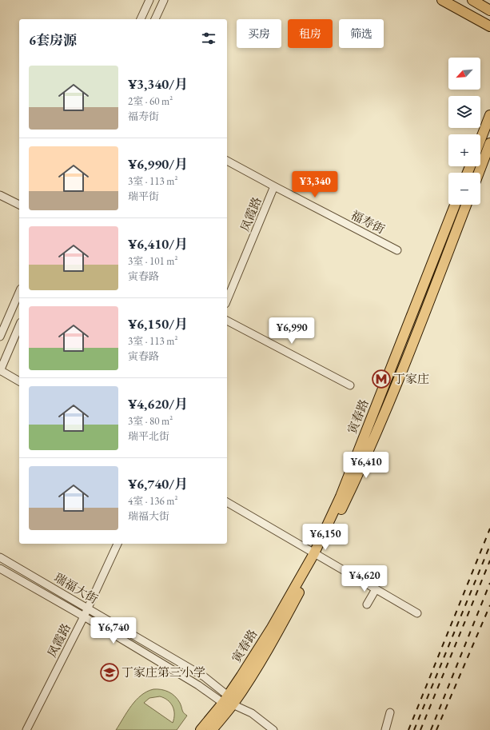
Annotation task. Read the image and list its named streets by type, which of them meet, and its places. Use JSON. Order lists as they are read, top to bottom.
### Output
{
  "streets": {
    "main road": ["寅春路"],
    "street": ["凤霞路", "福寿街", "瑞福大街"]
  },
  "crossings": [
    ["凤霞路", "福寿街"],
    ["凤霞路", "瑞福大街"],
    ["寅春路", "瑞福大街"]
  ],
  "places": {
    "metro station": ["丁家庄"],
    "school or university": ["丁家庄第三小学"]
  },
  "north": "bottom left",
  "page": {
    "chip": ["买房", "租房", "筛选"],
    "heading": "6套房源",
    "map_buttons": ["+", "−"],
    "list": [
      {
        "name": "¥3,340/月",
        "note": "2室 · 60 m² · 福寿街"
      },
      {
        "name": "¥6,990/月",
        "note": "3室 · 113 m² · 瑞平街"
      },
      {
        "name": "¥6,410/月",
        "note": "3室 · 101 m² · 寅春路"
      },
      {
        "name": "¥6,150/月",
        "note": "3室 · 113 m² · 寅春路"
      },
      {
        "name": "¥4,620/月",
        "note": "3室 · 80 m² · 瑞平北街"
      },
      {
        "name": "¥6,740/月",
        "note": "4室 · 136 m² · 瑞福大街"
      }
    ],
    "price": [
      "¥3,340",
      "¥6,990",
      "¥6,410",
      "¥6,150",
      "¥4,620",
      "¥6,740"
    ]
  }
}
